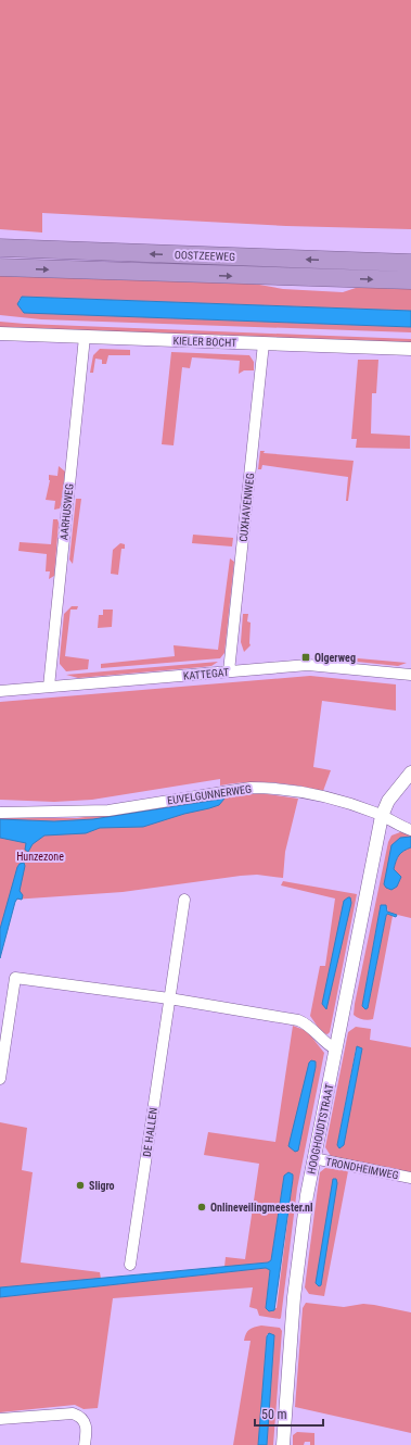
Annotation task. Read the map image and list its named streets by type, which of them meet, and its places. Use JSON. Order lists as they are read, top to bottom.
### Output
{
  "streets": {
    "highway": ["OOSTZEEWEG"],
    "street": [
      "KIELER BOCHT",
      "CUXHAVENWEG",
      "AARHUSWEG",
      "KATTEGAT",
      "EUVELGUNNERWEG",
      "HOOGHOUDTSTRAAT",
      "DE HALLEN",
      "TRONDHEIMWEG"
    ]
  },
  "crossings": [
    ["KIELER BOCHT", "CUXHAVENWEG"],
    ["KIELER BOCHT", "AARHUSWEG"],
    ["CUXHAVENWEG", "KATTEGAT"],
    ["AARHUSWEG", "KATTEGAT"],
    ["EUVELGUNNERWEG", "HOOGHOUDTSTRAAT"],
    ["HOOGHOUDTSTRAAT", "TRONDHEIMWEG"]
  ],
  "parks": ["Hunzezone"],
  "places": {
    "transit": ["Olgerweg"],
    "other": ["Sligro", "Onlineveilingmeester.nl"]
  },
  "scale_bar": "50 m"
}
